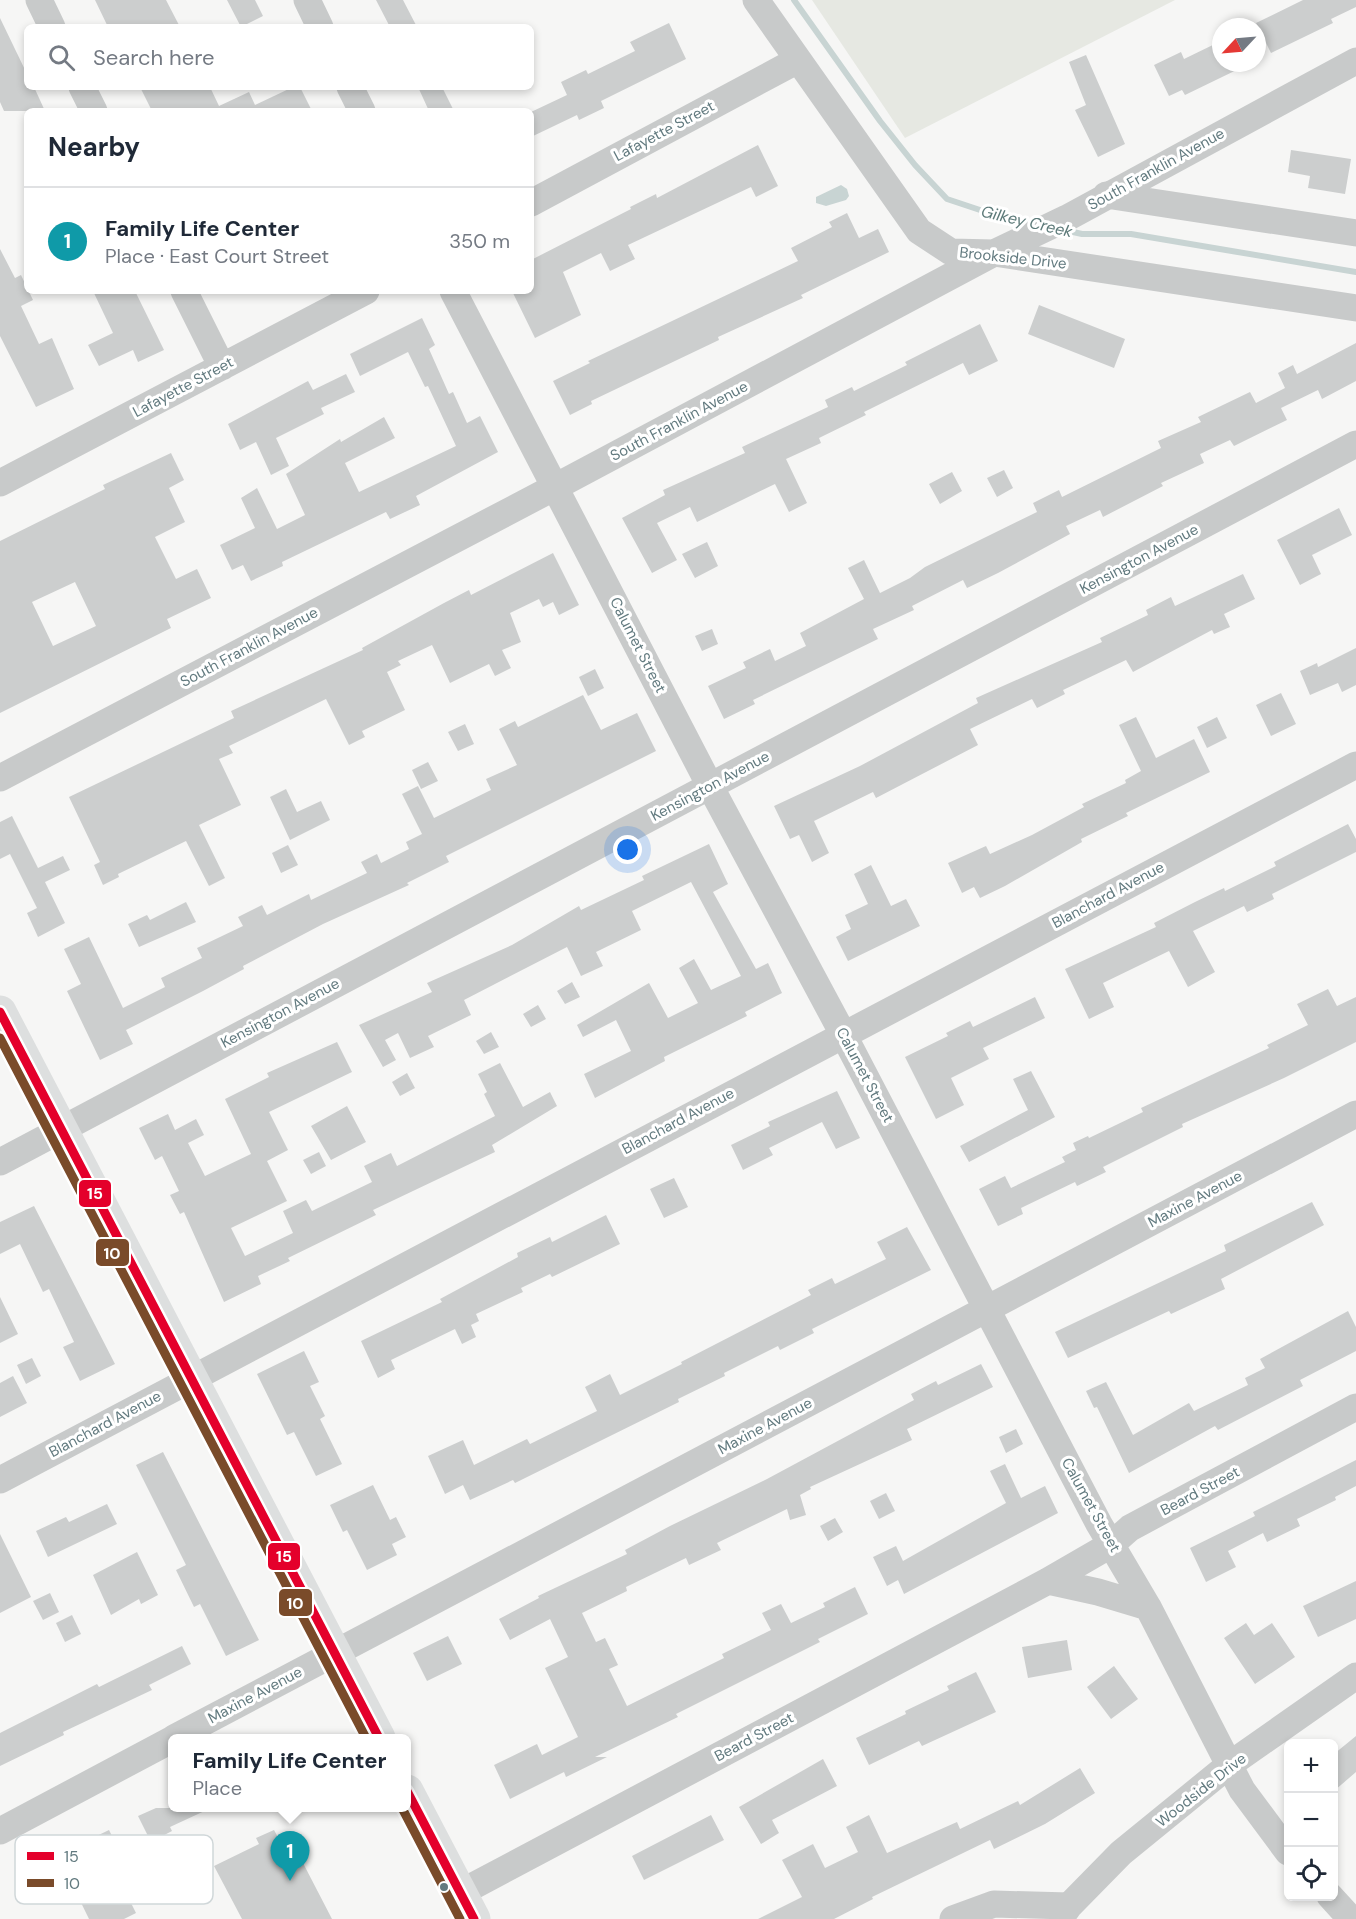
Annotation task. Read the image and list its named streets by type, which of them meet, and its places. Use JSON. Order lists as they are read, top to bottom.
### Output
{
  "streets": {
    "street": [
      "Lafayette Street",
      "South Franklin Avenue",
      "Brookside Drive",
      "Kensington Avenue",
      "Calumet Street",
      "Blanchard Avenue",
      "Maxine Avenue",
      "Beard Street",
      "Woodside Drive"
    ]
  },
  "crossings": [
    ["Lafayette Street", "Brookside Drive"],
    ["South Franklin Avenue", "Brookside Drive"],
    ["South Franklin Avenue", "Calumet Street"],
    ["Kensington Avenue", "Calumet Street"],
    ["Calumet Street", "Blanchard Avenue"],
    ["Calumet Street", "Maxine Avenue"],
    ["Calumet Street", "Beard Street"],
    ["Calumet Street", "Woodside Drive"]
  ],
  "water": ["Gilkey Creek"],
  "lines": ["transit line 15", "transit line 10"],
  "legend": ["15", "10"],
  "north": "bottom left",
  "page": {
    "search": "Search here",
    "heading": "Nearby",
    "list": [
      {
        "mark": "1",
        "name": "Family Life Center",
        "note": "Place · East Court Street",
        "value": "350 m"
      }
    ],
    "popup": ["Family Life Center", "Place"],
    "map_buttons": ["+", "−"],
    "pins": "1"
  }
}
